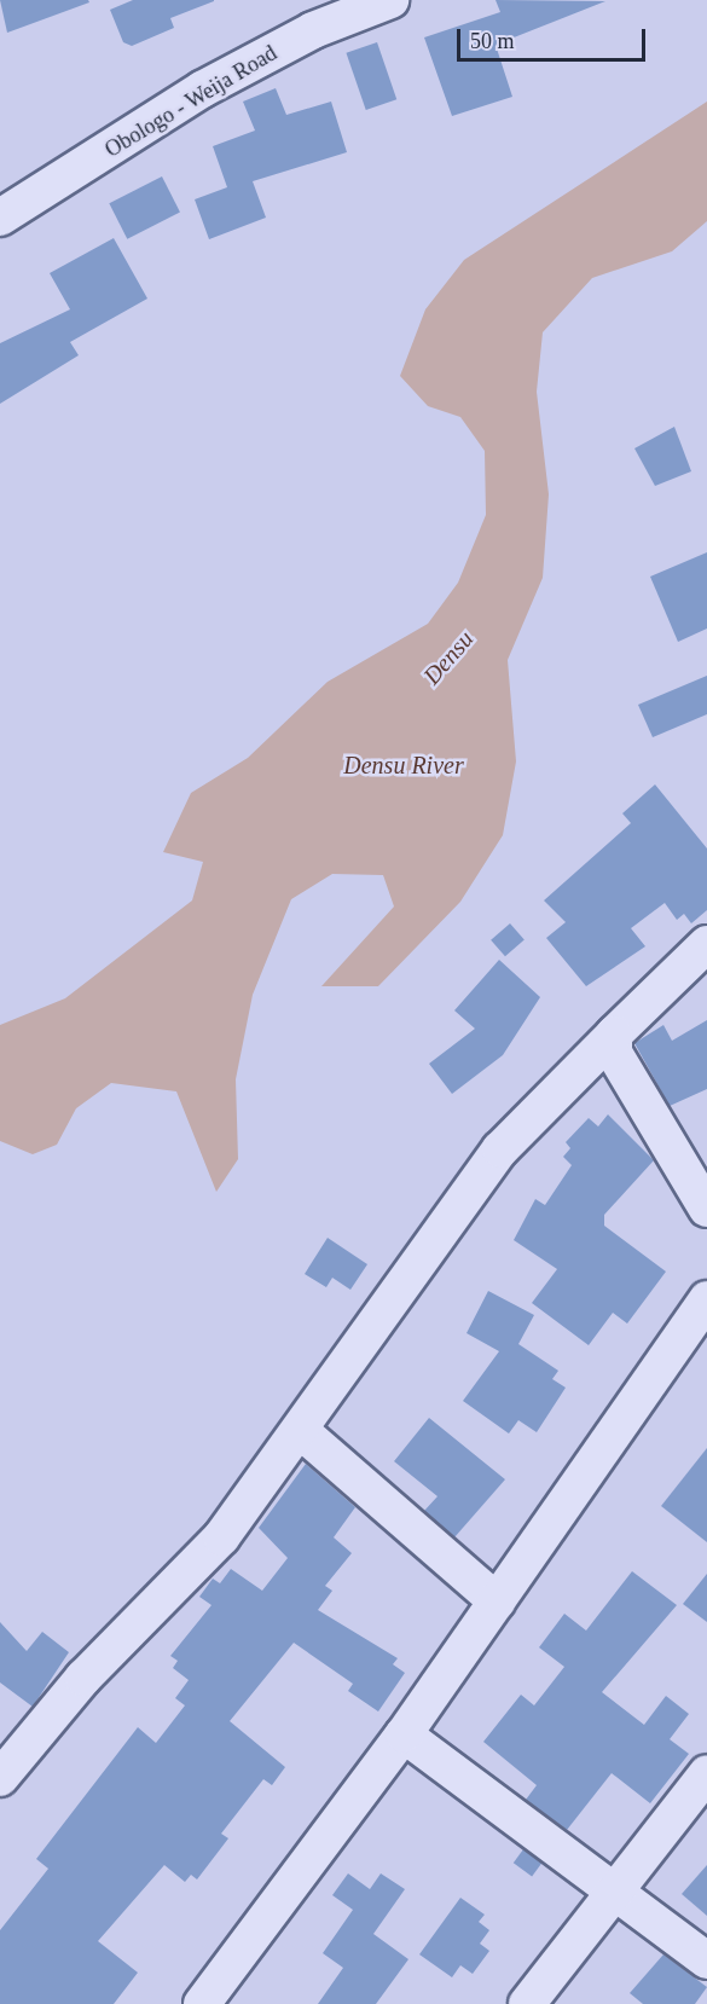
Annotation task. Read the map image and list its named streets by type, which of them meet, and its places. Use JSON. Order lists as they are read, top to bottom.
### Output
{
  "streets": {
    "street": ["Obologo - Weija Road"]
  },
  "water": ["Densu", "Densu River"],
  "scale_bar": "50 m"
}
